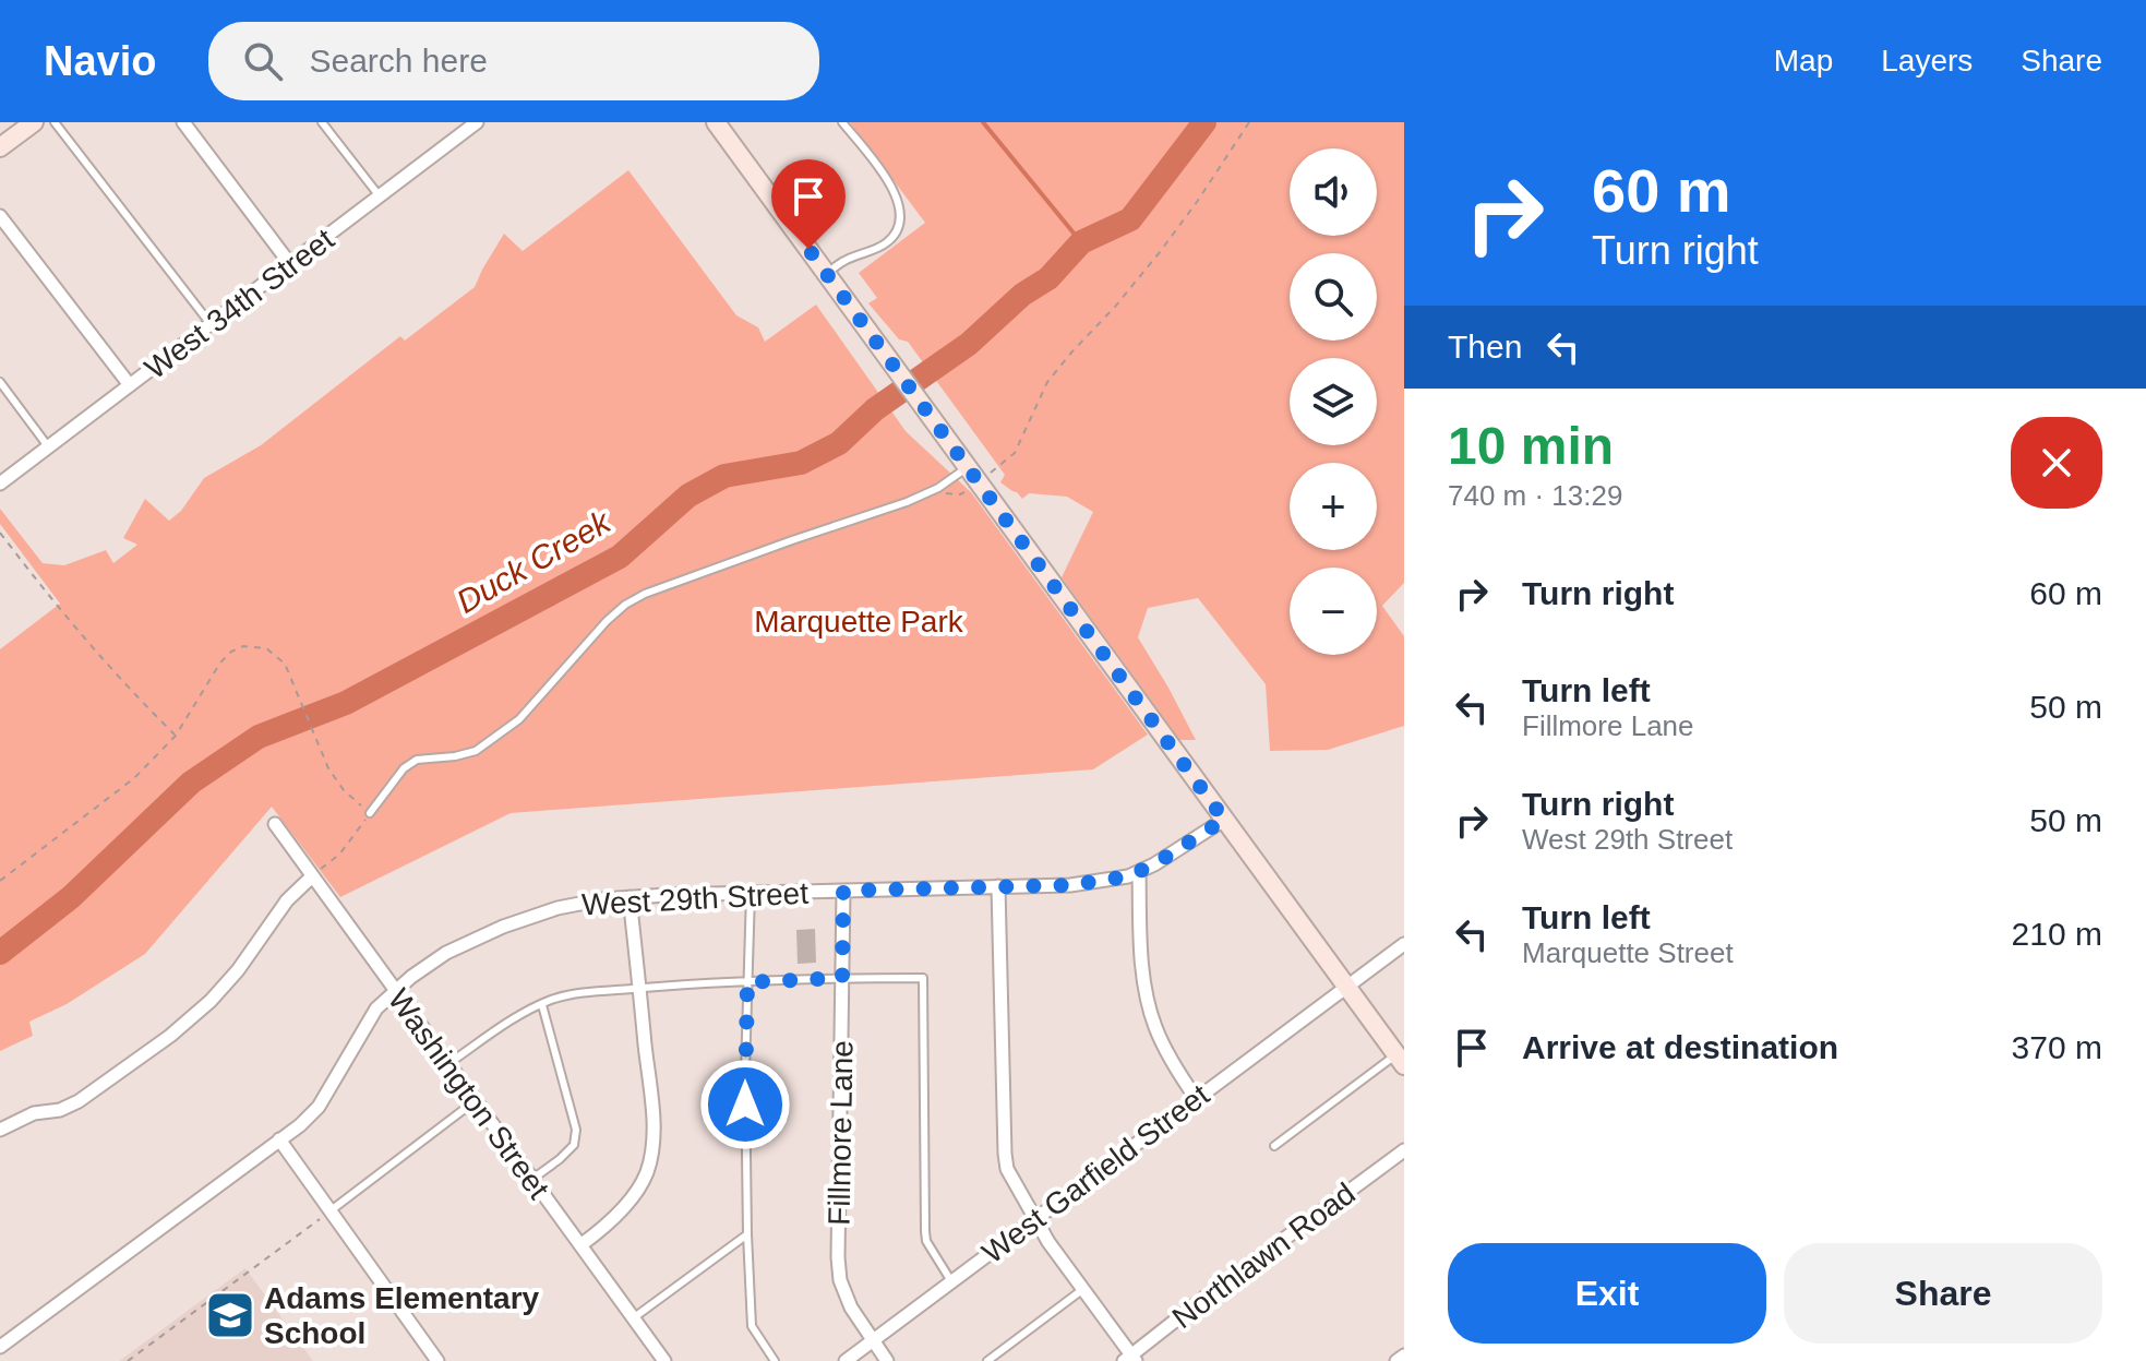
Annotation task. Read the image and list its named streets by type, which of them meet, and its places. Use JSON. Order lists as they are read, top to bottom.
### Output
{
  "streets": {
    "street": [
      "West 34th Street",
      "West 29th Street",
      "Washington Street",
      "Fillmore Lane",
      "West Garfield Street",
      "Northlawn Road"
    ]
  },
  "crossings": [
    ["West 29th Street", "Washington Street"],
    ["West 29th Street", "Fillmore Lane"],
    ["Fillmore Lane", "West Garfield Street"]
  ],
  "water": ["Duck Creek"],
  "parks": ["Marquette Park"],
  "places": {
    "school or university": ["Adams Elementary School"]
  },
  "page": {
    "header": "Navio",
    "search": "Search here",
    "nav": ["Map", "Layers", "Share"],
    "turn": ["60 m", "Turn right"],
    "map_buttons": ["+", "−"],
    "then": "Then",
    "heading": ["10 min", "740 m · 13:29"],
    "list": [
      {
        "name": "Turn right",
        "value": "60 m"
      },
      {
        "name": "Turn left",
        "note": "Fillmore Lane",
        "value": "50 m"
      },
      {
        "name": "Turn right",
        "note": "West 29th Street",
        "value": "50 m"
      },
      {
        "name": "Turn left",
        "note": "Marquette Street",
        "value": "210 m"
      },
      {
        "name": "Arrive at destination",
        "value": "370 m"
      }
    ],
    "buttons": ["Exit", "Share"]
  }
}
